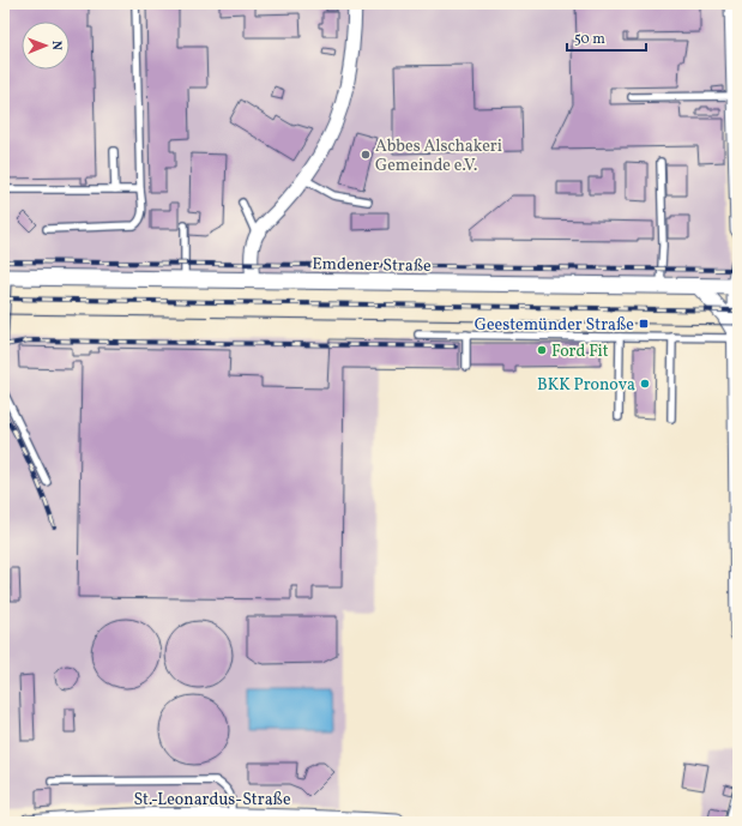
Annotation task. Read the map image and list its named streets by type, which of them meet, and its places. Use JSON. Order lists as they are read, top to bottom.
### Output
{
  "streets": {
    "street": ["Emdener Straße", "St.-Leonardus-Straße"]
  },
  "places": {
    "other": ["Abbes Alschakeri Gemeinde e.V.", "Ford Fit", "BKK Pronova"],
    "transit": ["Geestemünder Straße"]
  },
  "scale_bar": "50 m",
  "north": "right"
}
